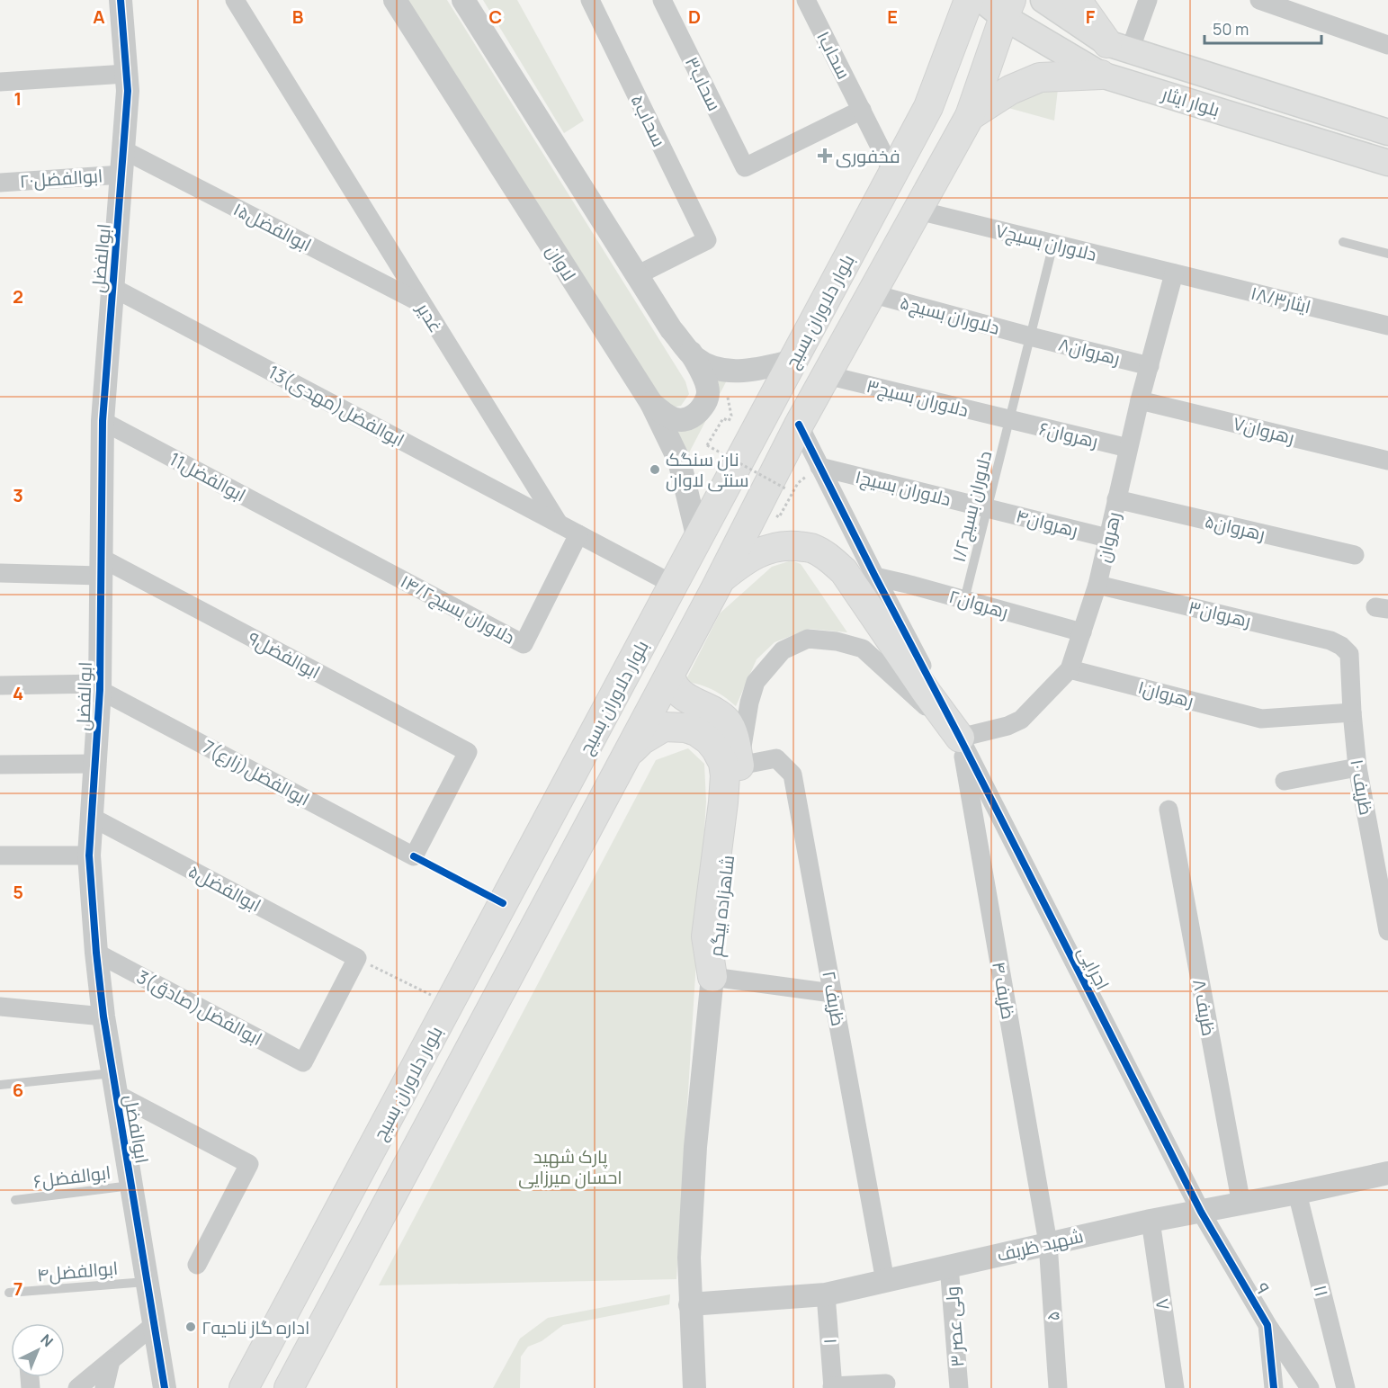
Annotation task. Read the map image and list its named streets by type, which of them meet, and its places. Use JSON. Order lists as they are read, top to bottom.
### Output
{
  "streets": {
    "main road": ["بلوار ایثار", "بلوار دلاوران بسیج"],
    "street": [
      "۱سحاب",
      "۳سحاب",
      "۵سحاب",
      "ابوالفضل۲۰",
      "ابوالفضل۱۵",
      "دلاوران بسیج۷",
      "ابوالفضل",
      "لاوان",
      "ایثار۱۸/۳",
      "دلاوران بسیج۵",
      "غدیر",
      "رهروان۸",
      "دلاوران بسیج۳",
      "13ابوالفضل(مهدی)",
      "رهروان۷",
      "رهروان۶",
      "11ابوالفضل",
      "دلاوران بسیج۱",
      "رهروان۴",
      "رهروان۵",
      "رهروان",
      "رهروان۲",
      "۱۴/۲دلاوران بسیج",
      "رهروان۳",
      "ابوالفضل۹",
      "رهروان۱",
      "7ابوالفضل(زارع)",
      "ظریف ۱۰",
      "ابوالفضل۵",
      "شاهزاده بیگم",
      "اجرایی",
      "ظریف ۴",
      "ظریف ۲",
      "3ابوالفضل(صادق)",
      "ظریف ۸",
      "شهید ظریف",
      "۹",
      "۱۱",
      "۷",
      "۵",
      "ولی عصر ۳",
      "۱"
    ],
    "lane": ["دلاوران بسیج۱/۲", "ابوالفضل۶", "ابوالفضل۴"]
  },
  "crossings": [
    ["۱سحاب", "۳سحاب"],
    ["۱سحاب", "بلوار دلاوران بسیج"],
    ["بلوار ایثار", "بلوار دلاوران بسیج"],
    ["ابوالفضل۲۰", "ابوالفضل"],
    ["ابوالفضل۱۵", "ابوالفضل"],
    ["ابوالفضل۱۵", "غدیر"],
    ["دلاوران بسیج۷", "ایثار۱۸/۳"],
    ["دلاوران بسیج۷", "بلوار دلاوران بسیج"],
    ["دلاوران بسیج۷", "دلاوران بسیج۱/۲"],
    ["دلاوران بسیج۷", "رهروان"],
    ["ابوالفضل", "13ابوالفضل(مهدی)"],
    ["ابوالفضل", "11ابوالفضل"],
    ["ابوالفضل", "ابوالفضل۹"],
    ["ابوالفضل", "7ابوالفضل(زارع)"],
    ["ابوالفضل", "ابوالفضل۵"],
    ["ابوالفضل", "3ابوالفضل(صادق)"],
    ["ابوالفضل", "ابوالفضل۶"],
    ["ابوالفضل", "ابوالفضل۴"],
    ["لاوان", "بلوار دلاوران بسیج"],
    ["ایثار۱۸/۳", "رهروان"],
    ["بلوار دلاوران بسیج", "دلاوران بسیج۵"],
    ["بلوار دلاوران بسیج", "دلاوران بسیج۳"],
    ["بلوار دلاوران بسیج", "اجرایی"],
    ["دلاوران بسیج۵", "رهروان۸"],
    ["دلاوران بسیج۵", "دلاوران بسیج۱/۲"],
    ["غدیر", "13ابوالفضل(مهدی)"],
    ["رهروان۸", "دلاوران بسیج۱/۲"],
    ["رهروان۸", "رهروان"],
    ["دلاوران بسیج۳", "رهروان۶"],
    ["دلاوران بسیج۳", "دلاوران بسیج۱/۲"],
    ["رهروان۷", "رهروان"],
    ["رهروان۶", "دلاوران بسیج۱/۲"],
    ["رهروان۶", "رهروان"],
    ["11ابوالفضل", "۱۴/۲دلاوران بسیج"],
    ["دلاوران بسیج۱", "دلاوران بسیج۱/۲"],
    ["دلاوران بسیج۱", "رهروان۴"],
    ["دلاوران بسیج۱", "اجرایی"],
    ["دلاوران بسیج۱/۲", "رهروان۴"],
    ["دلاوران بسیج۱/۲", "رهروان۲"],
    ["رهروان۴", "رهروان"],
    ["رهروان۵", "رهروان"],
    ["رهروان", "رهروان۲"],
    ["رهروان", "رهروان۳"],
    ["رهروان", "رهروان۱"],
    ["رهروان", "شاهزاده بیگم"],
    ["رهروان", "اجرایی"],
    ["رهروان", "ظریف ۴"],
    ["رهروان۲", "اجرایی"],
    ["رهروان۳", "ظریف ۱۰"],
    ["ابوالفضل۹", "7ابوالفضل(زارع)"],
    ["رهروان۱", "ظریف ۱۰"],
    ["ابوالفضل۵", "3ابوالفضل(صادق)"],
    ["شاهزاده بیگم", "اجرایی"],
    ["شاهزاده بیگم", "ظریف ۴"],
    ["شاهزاده بیگم", "ظریف ۲"],
    ["شاهزاده بیگم", "شهید ظریف"],
    ["اجرایی", "ظریف ۴"],
    ["اجرایی", "شهید ظریف"],
    ["اجرایی", "۹"],
    ["ظریف ۴", "شهید ظریف"],
    ["ظریف ۴", "۵"],
    ["ظریف ۲", "شهید ظریف"],
    ["ظریف ۸", "شهید ظریف"],
    ["شهید ظریف", "۹"],
    ["شهید ظریف", "۱۱"],
    ["شهید ظریف", "۷"],
    ["شهید ظریف", "۵"],
    ["شهید ظریف", "ولی عصر ۳"],
    ["شهید ظریف", "۱"]
  ],
  "parks": ["پارک شهید احسان میرزایی"],
  "places": {
    "health": ["فخفوری"],
    "other": ["نان سنگک سنتی لاوان", "اداره گاز ناحیه۲"]
  },
  "scale_bar": "50 m",
  "north": "top right",
  "grid": {
    "columns": [
      "A",
      "B",
      "C",
      "D",
      "E",
      "F"
    ],
    "rows": [
      "1",
      "2",
      "3",
      "4",
      "5",
      "6",
      "7"
    ]
  }
}
